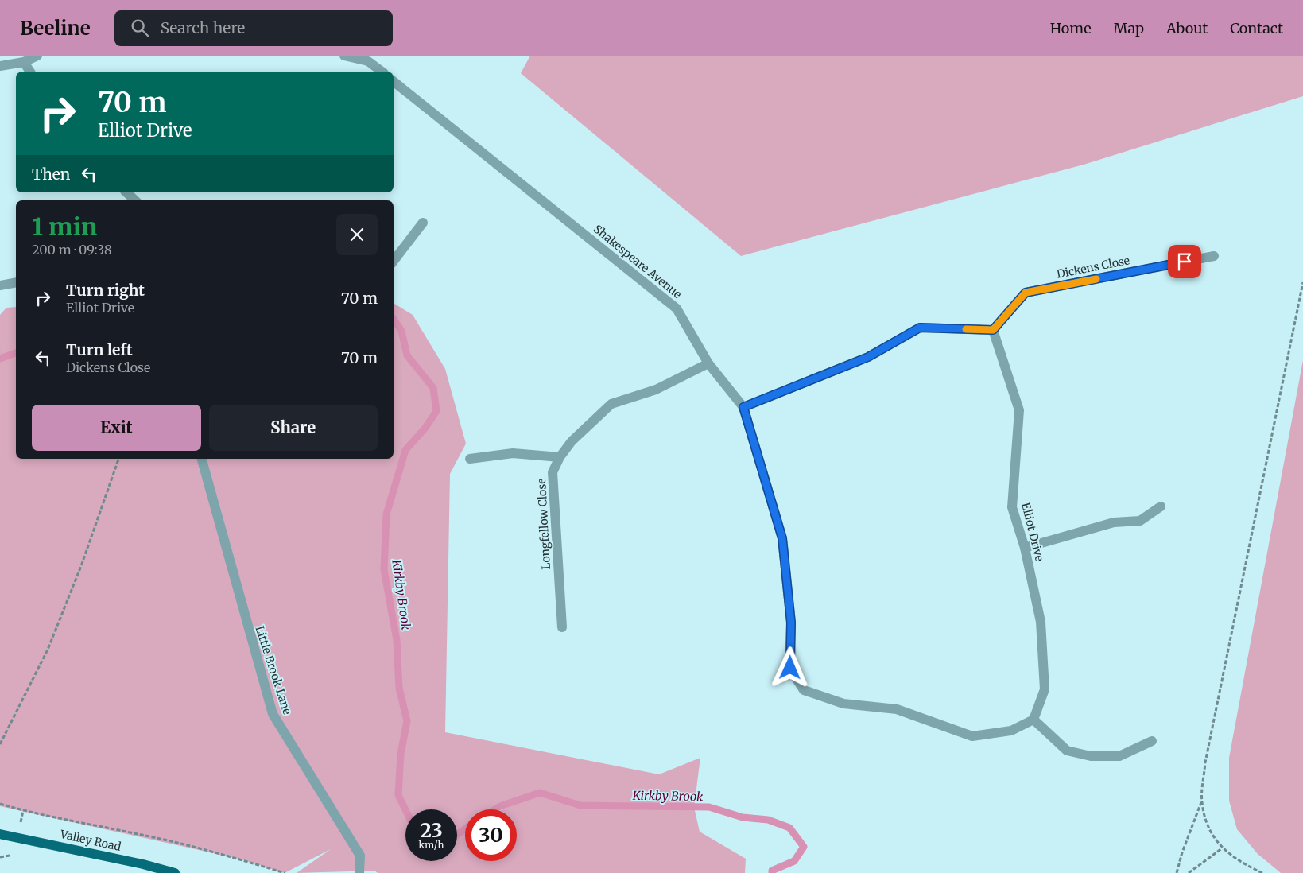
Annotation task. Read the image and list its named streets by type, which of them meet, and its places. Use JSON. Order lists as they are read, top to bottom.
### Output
{
  "streets": {
    "main road": ["Valley Road"],
    "street": [
      "Shakespeare Avenue",
      "Dickens Close",
      "Longfellow Close",
      "Elliot Drive",
      "Little Brook Lane"
    ]
  },
  "crossings": [
    ["Shakespeare Avenue", "Longfellow Close"],
    ["Shakespeare Avenue", "Elliot Drive"],
    ["Dickens Close", "Elliot Drive"]
  ],
  "water": ["Kirkby Brook"],
  "page": {
    "header": "Beeline",
    "search": "Search here",
    "nav": [
      "Home",
      "Map",
      "About",
      "Contact"
    ],
    "turn": ["70 m", "Elliot Drive"],
    "then": "Then",
    "heading": ["1 min", "200 m · 09:38"],
    "list": [
      {
        "name": "Turn right",
        "note": "Elliot Drive",
        "value": "70 m"
      },
      {
        "name": "Turn left",
        "note": "Dickens Close",
        "value": "70 m"
      }
    ],
    "buttons": ["Exit", "Share"],
    "speed": "23 km/h",
    "limit": "30"
  }
}
